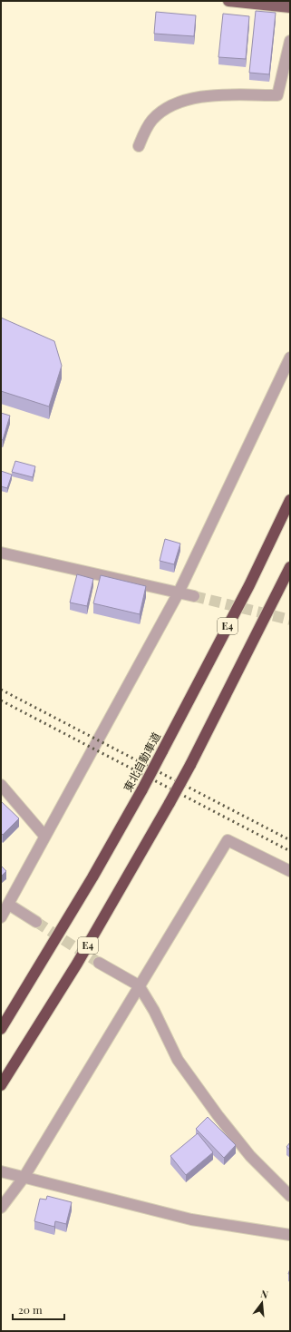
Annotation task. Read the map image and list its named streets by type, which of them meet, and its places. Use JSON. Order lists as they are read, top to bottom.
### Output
{
  "streets": {
    "highway": ["E4", "東北自動車道"]
  },
  "scale_bar": "20 m",
  "north": "top"
}
